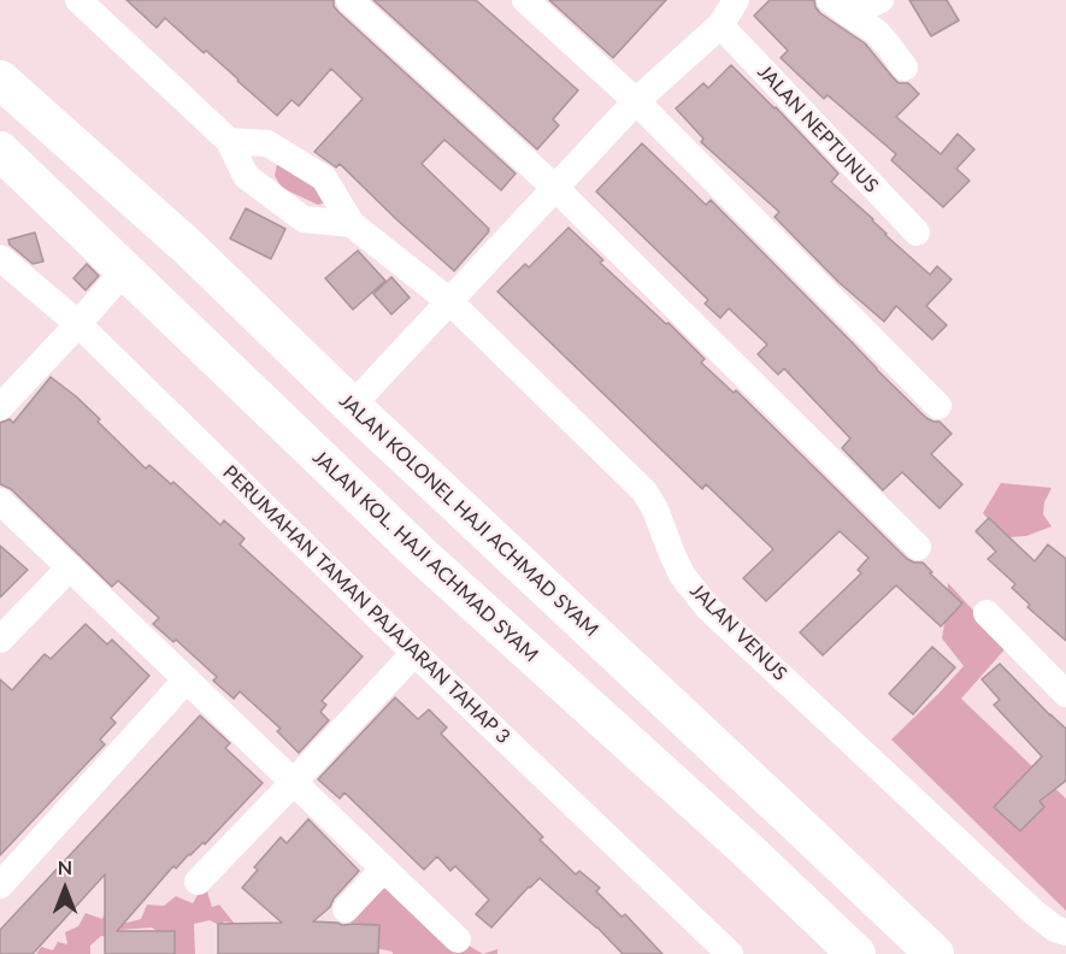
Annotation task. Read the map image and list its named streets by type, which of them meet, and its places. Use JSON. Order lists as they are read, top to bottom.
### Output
{
  "streets": {
    "main road": ["JALAN KOLONEL HAJI ACHMAD SYAM", "JALAN KOL. HAJI ACHMAD SYAM"],
    "street": ["JALAN NEPTUNUS", "PERUMAHAN TAMAN PAJAJARAN TAHAP 3", "JALAN VENUS"]
  },
  "north": "top"
}
